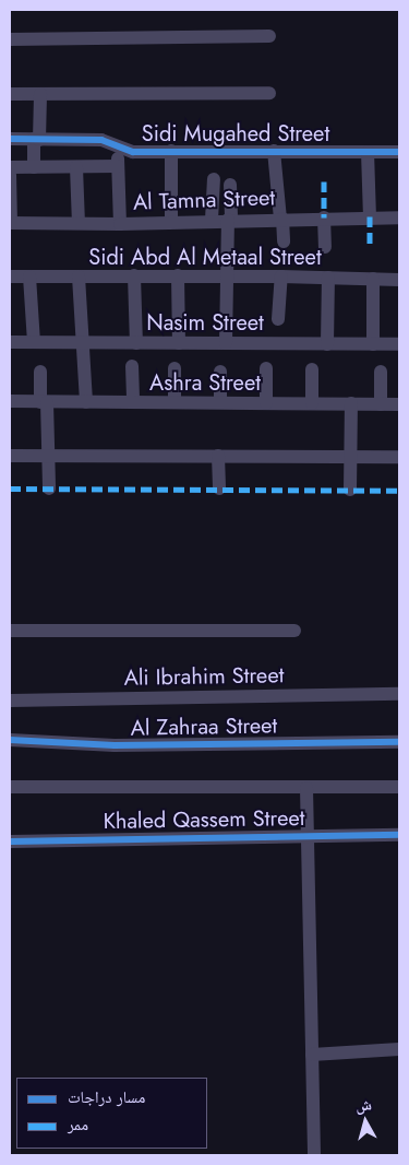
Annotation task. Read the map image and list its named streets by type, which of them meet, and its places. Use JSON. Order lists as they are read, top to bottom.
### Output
{
  "streets": {
    "street": [
      "Sidi Mugahed Street",
      "Al Tamna Street",
      "Sidi Abd Al Metaal Street",
      "Nasim Street",
      "Ashra Street",
      "Ali Ibrahim Street",
      "Al Zahraa Street",
      "Khaled Qassem Street"
    ]
  },
  "legend": ["مسار دراجات", "ممر"],
  "north": "top"
}
